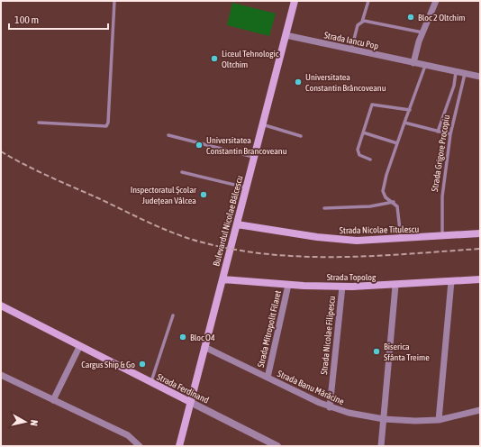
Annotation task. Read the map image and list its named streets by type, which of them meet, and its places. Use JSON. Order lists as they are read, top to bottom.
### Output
{
  "streets": {
    "main road": [
      "Bulevardul Nicolae Bălcescu",
      "Strada Nicolae Titulescu",
      "Strada Topolog",
      "Strada Ferdinand"
    ],
    "street": [
      "Strada Iancu Pop",
      "Strada Mitropolit Filaret",
      "Strada Nicolae Filipescu",
      "Strada Banu Mărăcine"
    ],
    "lane": ["Strada Grigore Procopiu"]
  },
  "crossings": [
    ["Strada Iancu Pop", "Bulevardul Nicolae Bălcescu"],
    ["Strada Grigore Procopiu", "Strada Nicolae Titulescu"],
    ["Bulevardul Nicolae Bălcescu", "Strada Nicolae Titulescu"],
    ["Bulevardul Nicolae Bălcescu", "Strada Topolog"],
    ["Bulevardul Nicolae Bălcescu", "Strada Banu Mărăcine"],
    ["Bulevardul Nicolae Bălcescu", "Strada Ferdinand"],
    ["Strada Topolog", "Strada Mitropolit Filaret"],
    ["Strada Topolog", "Strada Nicolae Filipescu"],
    ["Strada Mitropolit Filaret", "Strada Banu Mărăcine"],
    ["Strada Nicolae Filipescu", "Strada Banu Mărăcine"]
  ],
  "places": [
    "Bloc 2 Oltchim",
    "Liceul Tehnologic Oltchim",
    "Universitatea Constantin Brâncoveanu",
    "Universitatea Constantin Brancoveanu",
    "Inspectoratul Școlar Județean Vâlcea",
    "Bloc O4",
    "Biserica Sfânta Treime",
    "Cargus Ship & Go"
  ],
  "scale_bar": "100 m",
  "north": "right"
}
